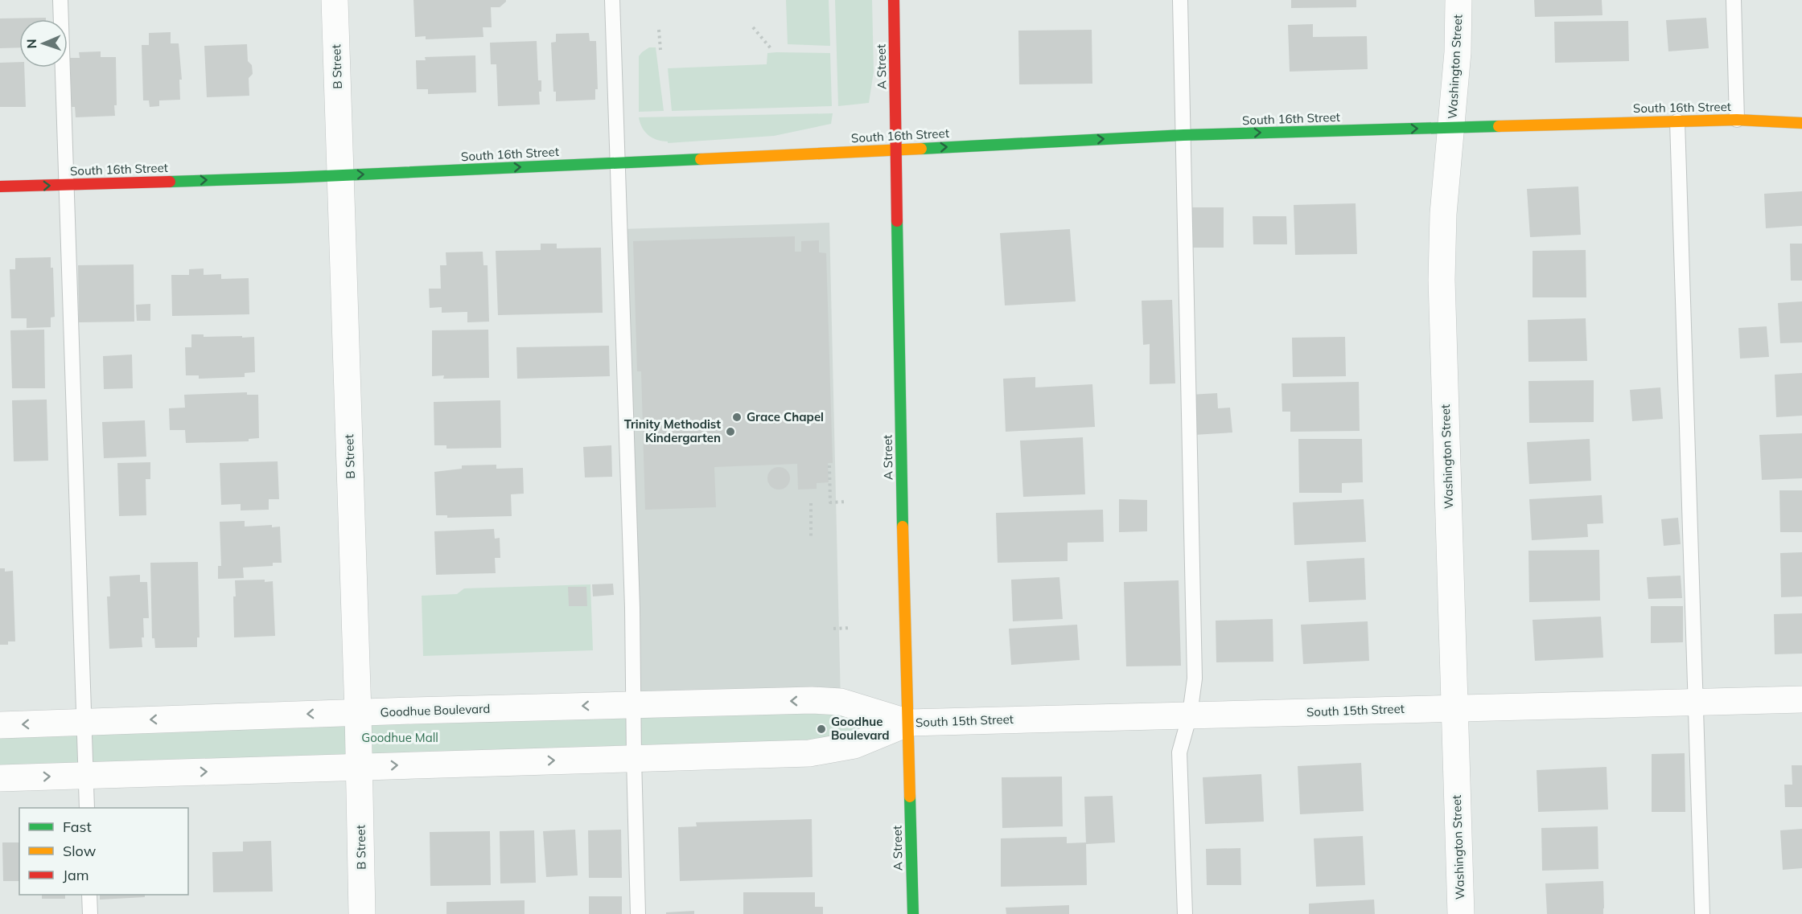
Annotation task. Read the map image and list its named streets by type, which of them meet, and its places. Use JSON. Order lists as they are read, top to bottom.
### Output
{
  "streets": {
    "main road": ["A Street", "South 16th Street"],
    "street": [
      "B Street",
      "Washington Street",
      "Goodhue Boulevard",
      "South 15th Street"
    ]
  },
  "crossings": [
    ["B Street", "South 16th Street"],
    ["B Street", "Goodhue Boulevard"],
    ["A Street", "South 16th Street"],
    ["A Street", "Goodhue Boulevard"],
    ["A Street", "South 15th Street"],
    ["Washington Street", "South 16th Street"],
    ["Washington Street", "South 15th Street"],
    ["Goodhue Boulevard", "South 15th Street"]
  ],
  "one_way": ["South 16th Street"],
  "parks": ["Goodhue Mall"],
  "places": ["Grace Chapel", "Trinity Methodist Kindergarten", "Goodhue Boulevard"],
  "legend": ["Fast", "Slow", "Jam"],
  "north": "left"
}
